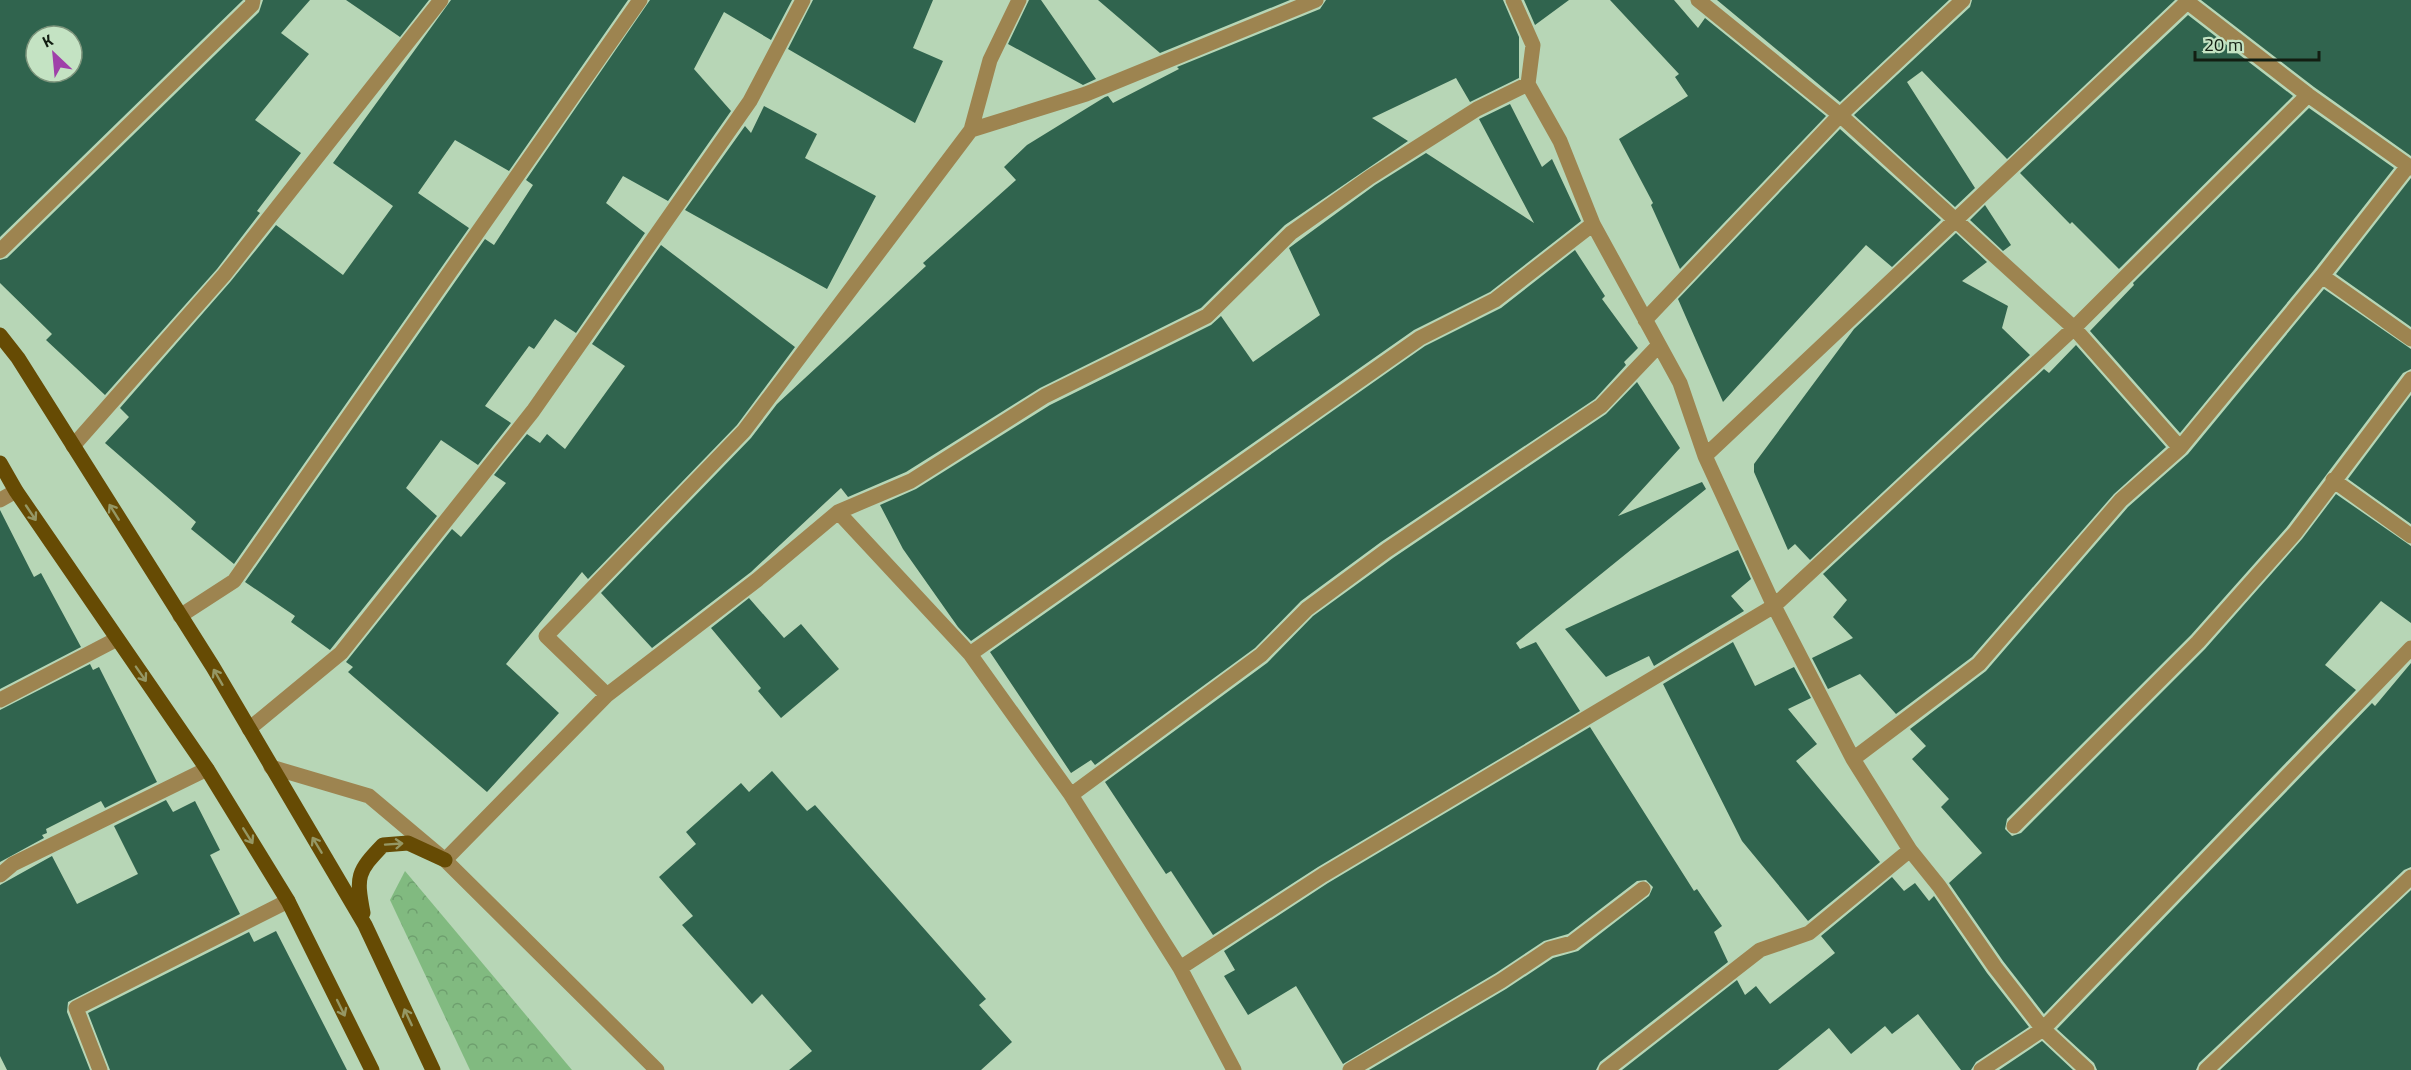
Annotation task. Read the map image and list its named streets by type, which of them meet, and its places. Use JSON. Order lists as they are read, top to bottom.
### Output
{
  "scale_bar": "20 m",
  "north": "top left"
}
